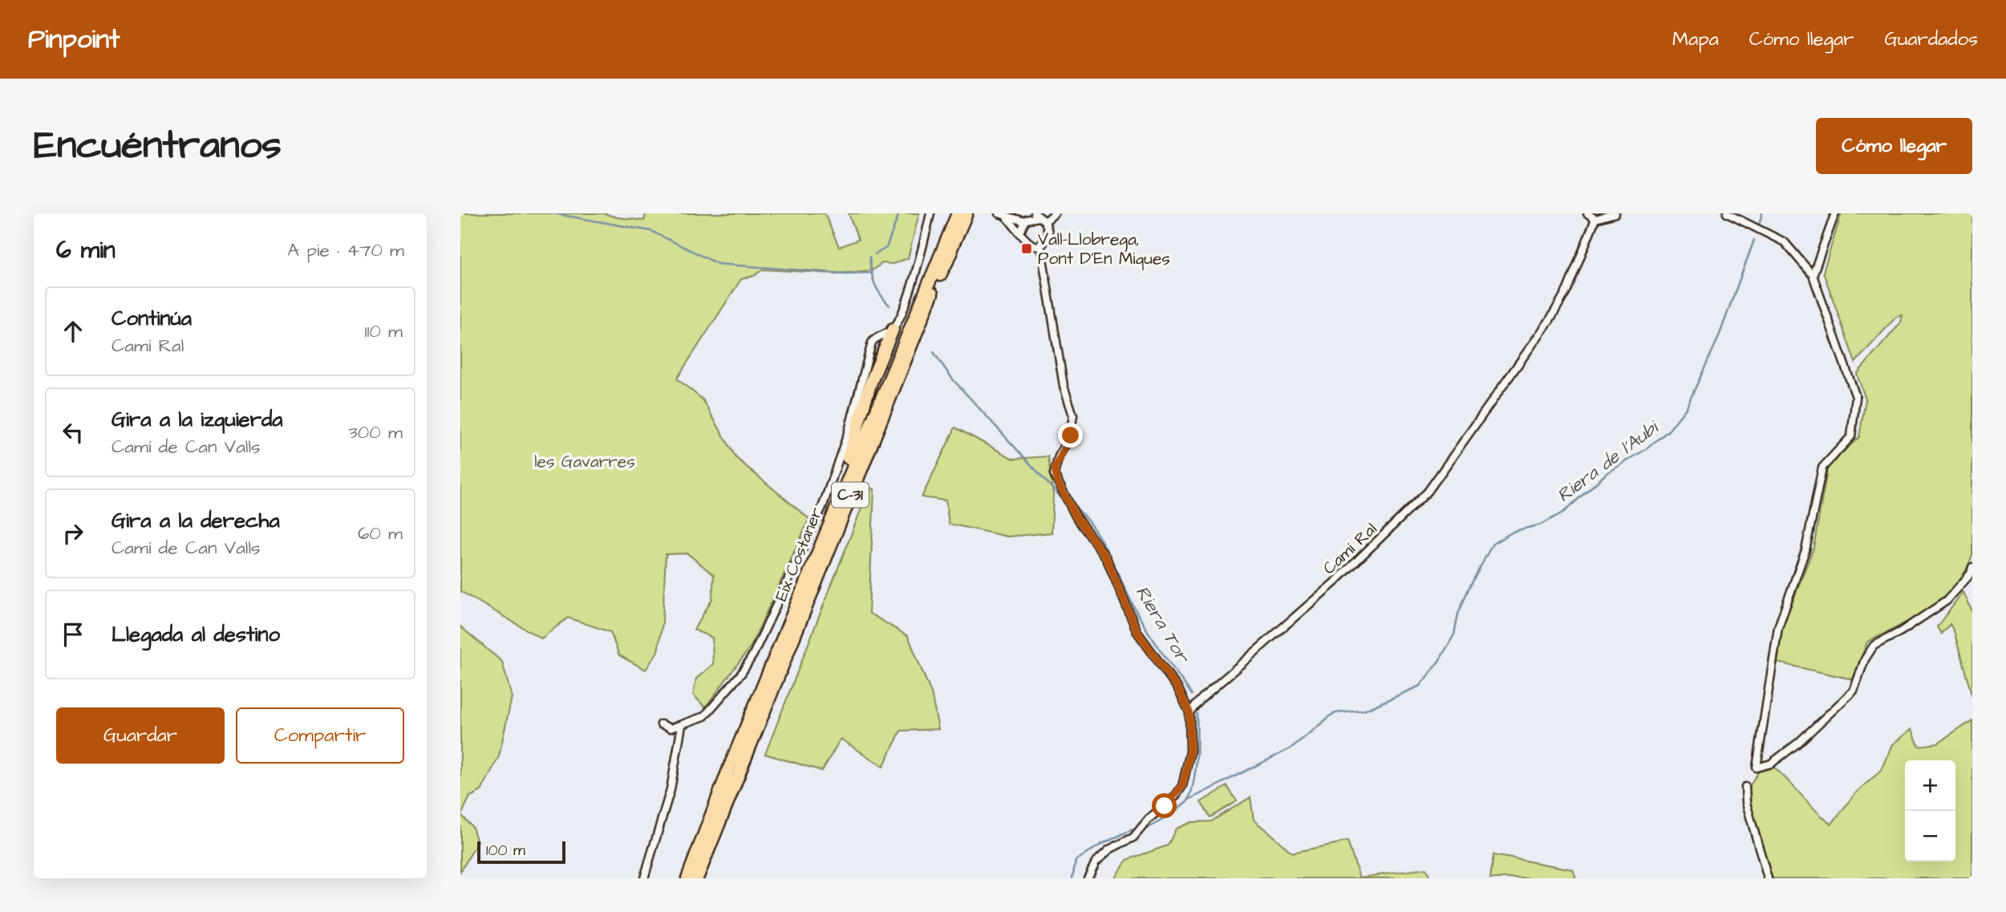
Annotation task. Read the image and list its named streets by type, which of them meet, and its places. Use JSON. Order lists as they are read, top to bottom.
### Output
{
  "streets": {
    "highway": ["C-31", "Eix Costaner"],
    "street": ["Camí Ral"]
  },
  "water": ["Riera de l'Aubi", "Riera Tor"],
  "parks": ["les Gavarres"],
  "places": {
    "transit": ["Vall-Llobrega, Pont D'En Miques"]
  },
  "scale_bar": "100 m",
  "page": {
    "header": "Pinpoint",
    "nav": ["Mapa", "Cómo llegar", "Guardados"],
    "buttons": [
      "Cómo llegar",
      ["Guardar", "Compartir"]
    ],
    "title": "Encuéntranos",
    "heading": ["6 min", "A pie · 470 m"],
    "list": [
      ["Continúa", "Camí Ral", "110 m"],
      ["Gira a la izquierda", "Camí de Can Valls", "300 m"],
      ["Gira a la derecha", "Camí de Can Valls", "60 m"],
      "Llegada al destino"
    ],
    "map_buttons": ["+", "−"],
    "scale": "100 m"
  }
}
